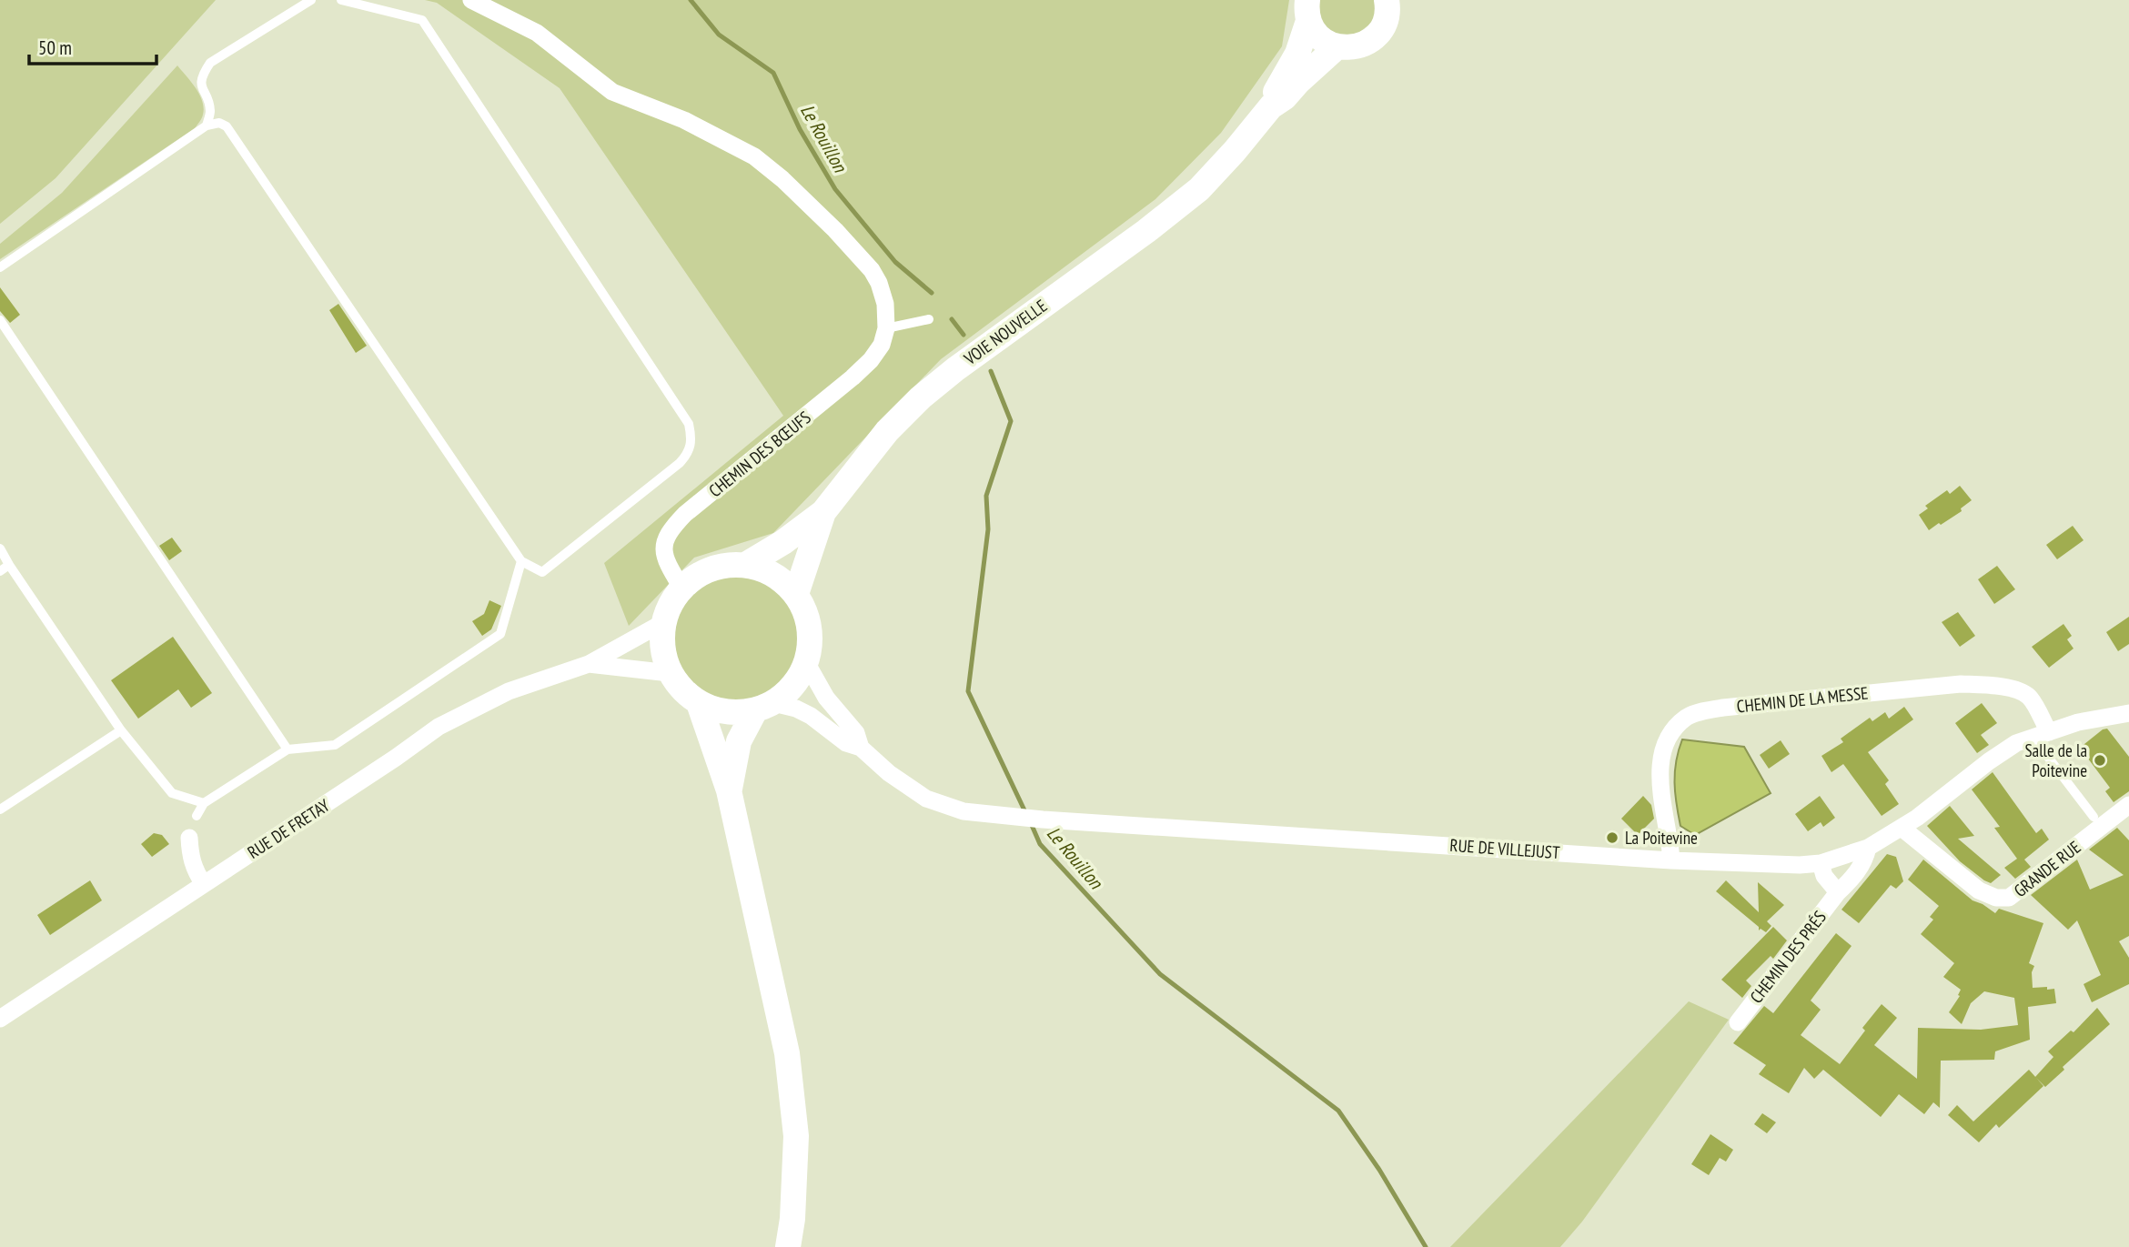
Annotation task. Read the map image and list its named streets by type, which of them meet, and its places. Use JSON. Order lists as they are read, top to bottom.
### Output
{
  "streets": {
    "main road": ["VOIE NOUVELLE"],
    "street": [
      "CHEMIN DES BŒUFS",
      "CHEMIN DE LA MESSE",
      "RUE DE FRETAY",
      "RUE DE VILLEJUST",
      "GRANDE RUE",
      "CHEMIN DES PRÉS"
    ]
  },
  "crossings": [
    ["VOIE NOUVELLE", "CHEMIN DES BŒUFS"],
    ["VOIE NOUVELLE", "RUE DE FRETAY"],
    ["VOIE NOUVELLE", "RUE DE VILLEJUST"],
    ["CHEMIN DES BŒUFS", "RUE DE FRETAY"],
    ["CHEMIN DES BŒUFS", "RUE DE VILLEJUST"],
    ["CHEMIN DE LA MESSE", "RUE DE VILLEJUST"],
    ["RUE DE FRETAY", "RUE DE VILLEJUST"],
    ["RUE DE VILLEJUST", "GRANDE RUE"],
    ["RUE DE VILLEJUST", "CHEMIN DES PRÉS"]
  ],
  "water": ["Le Rouillon"],
  "places": ["Salle de la Poitevine", "La Poitevine"],
  "scale_bar": "50 m"
}
